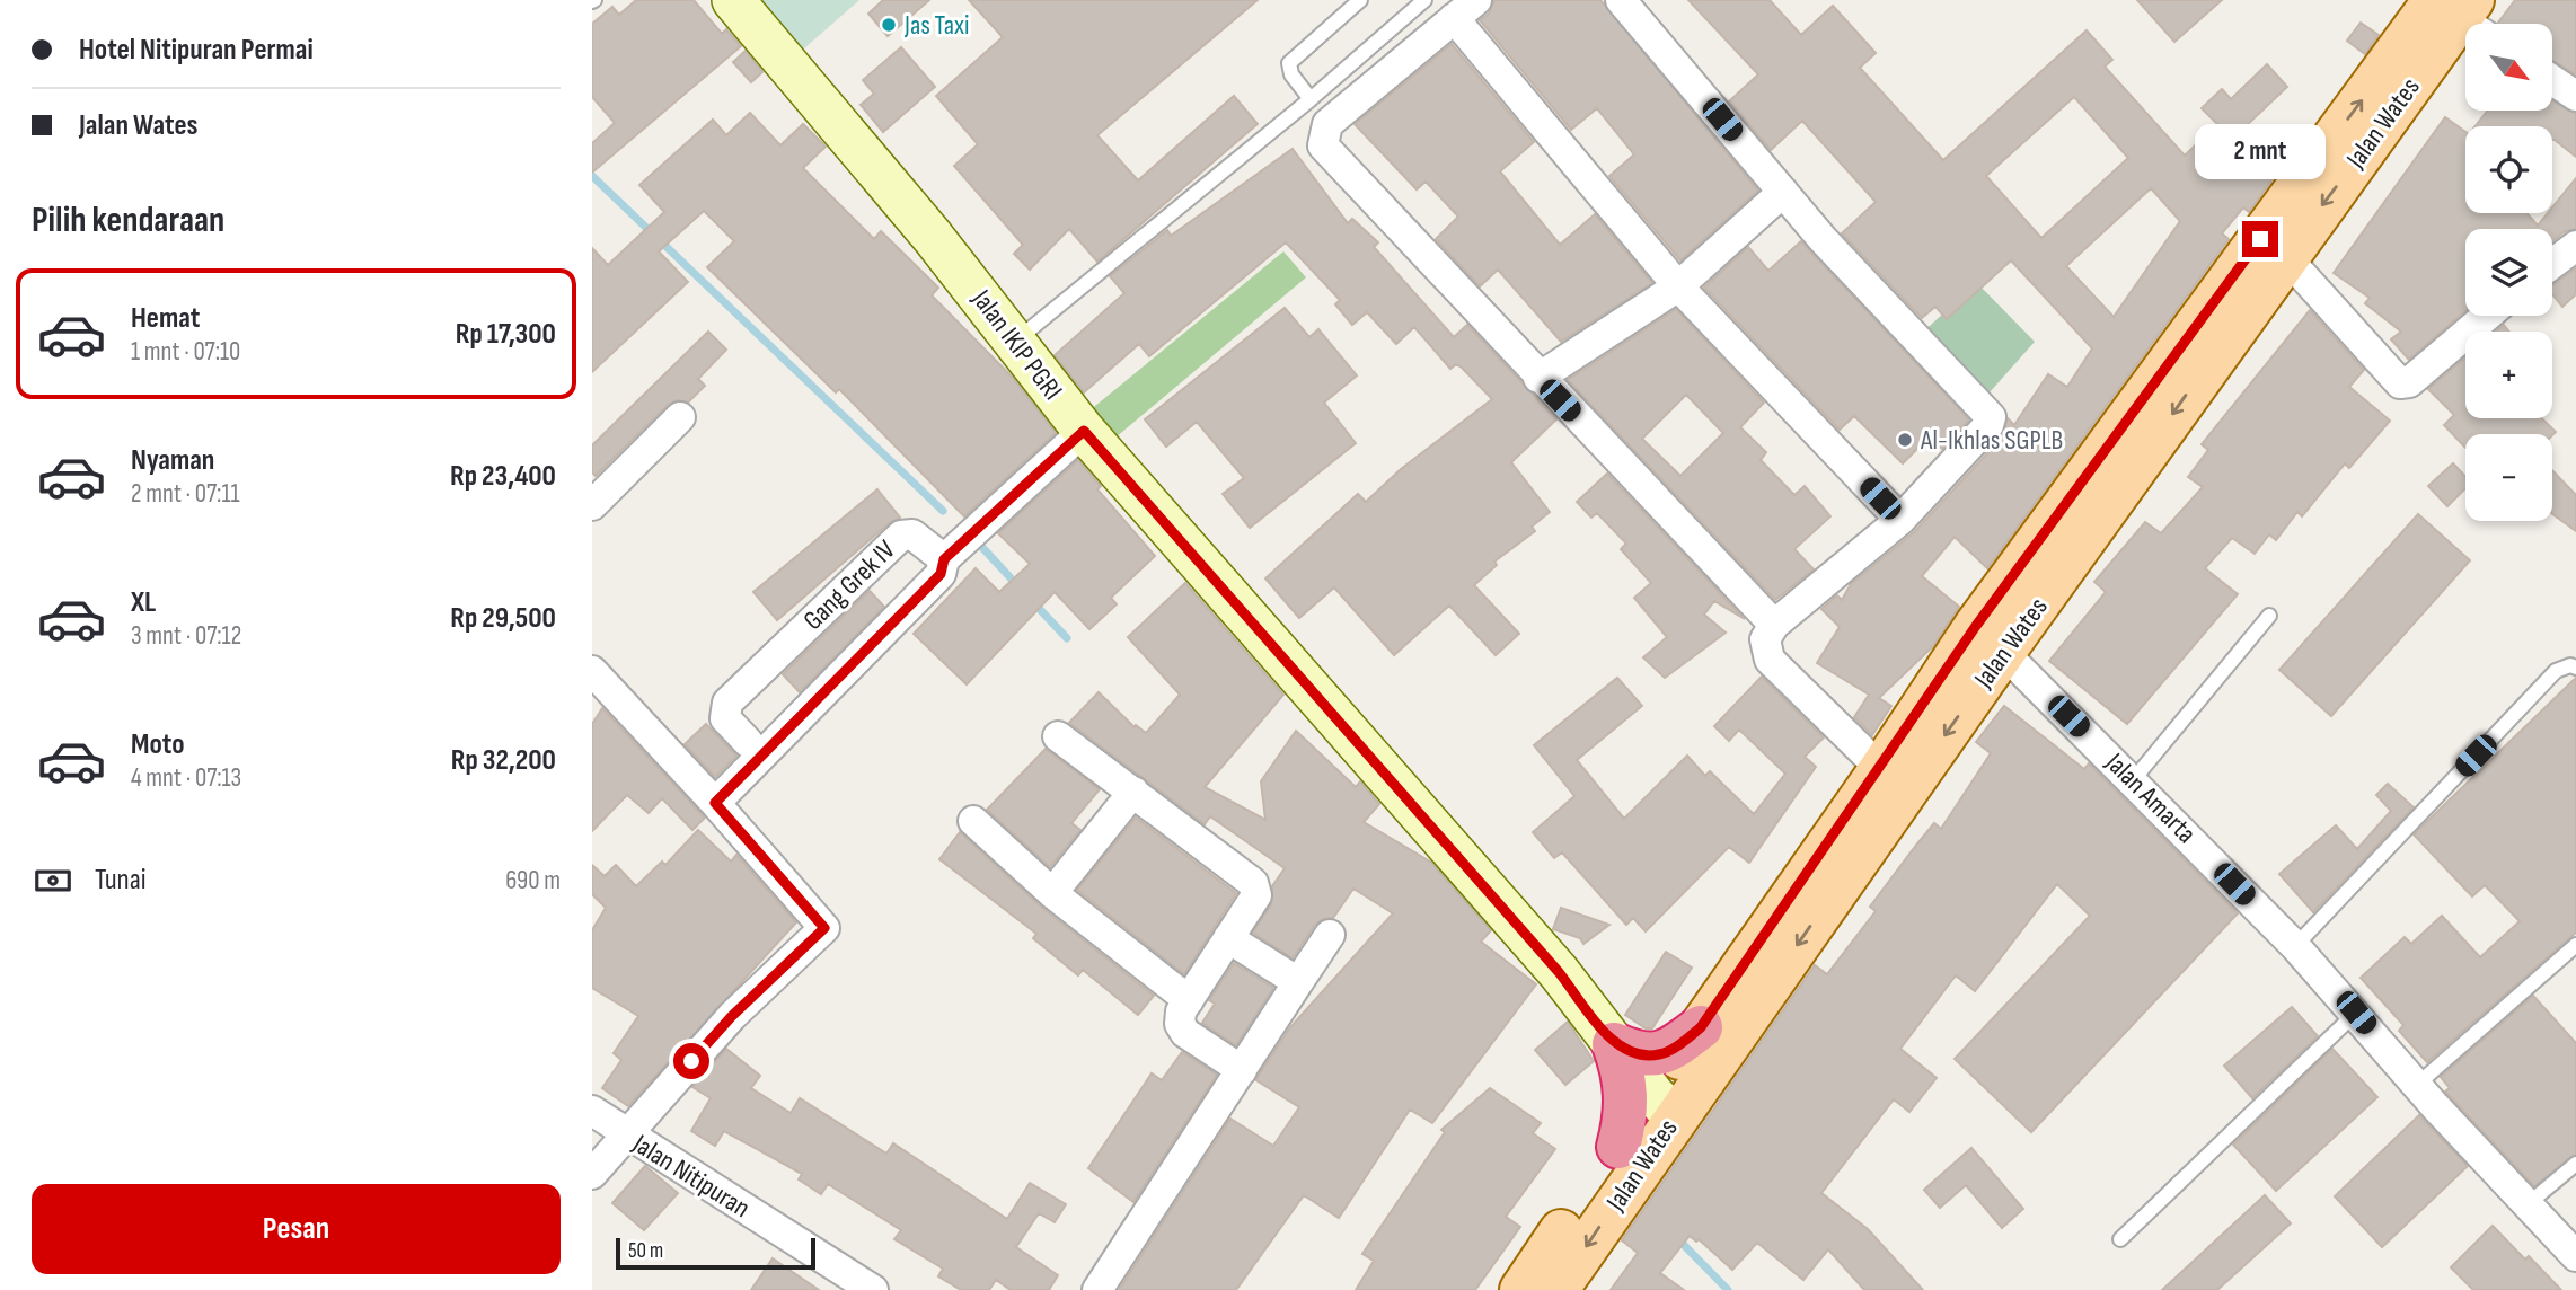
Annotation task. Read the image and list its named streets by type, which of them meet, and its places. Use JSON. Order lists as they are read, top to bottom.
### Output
{
  "streets": {
    "main road": ["Jalan Wates", "Jalan IKIP PGRI"],
    "street": ["Gang Grek IV", "Jalan Amarta", "Jalan Nitipuran"]
  },
  "crossings": [
    ["Jalan Wates", "Jalan IKIP PGRI"],
    ["Jalan Wates", "Jalan Amarta"]
  ],
  "places": ["Jas Taxi", "Al-Ikhlas SGPLB"],
  "scale_bar": "50 m",
  "north": "bottom right",
  "page": {
    "banner": ["Hotel Nitipuran Permai", "Jalan Wates"],
    "map_buttons": ["+", "−"],
    "bubble": "2 mnt",
    "heading": "Pilih kendaraan",
    "list": [
      {
        "name": "Hemat",
        "note": "1 mnt · 07:10",
        "value": "Rp 17,300"
      },
      {
        "name": "Nyaman",
        "note": "2 mnt · 07:11",
        "value": "Rp 23,400"
      },
      {
        "name": "XL",
        "note": "3 mnt · 07:12",
        "value": "Rp 29,500"
      },
      {
        "name": "Moto",
        "note": "4 mnt · 07:13",
        "value": "Rp 32,200"
      }
    ],
    "pay": ["Tunai", "690 m"],
    "buttons": "Pesan",
    "scale": "50 m"
  }
}
